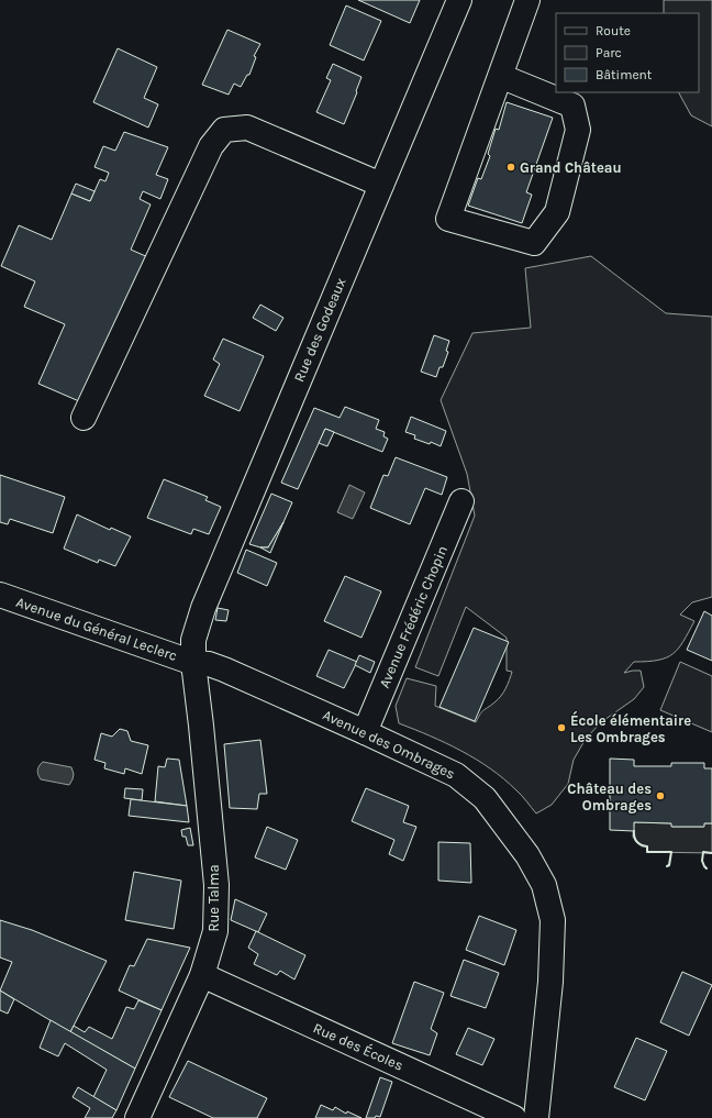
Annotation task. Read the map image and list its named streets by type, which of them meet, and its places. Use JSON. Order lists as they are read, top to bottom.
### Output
{
  "streets": {
    "street": [
      "Rue des Godeaux",
      "Avenue Frédéric Chopin",
      "Avenue du Général Leclerc",
      "Avenue des Ombrages",
      "Rue Talma",
      "Rue des Écoles"
    ]
  },
  "crossings": [
    ["Rue des Godeaux", "Avenue du Général Leclerc"],
    ["Rue des Godeaux", "Avenue des Ombrages"],
    ["Rue des Godeaux", "Rue Talma"],
    ["Avenue Frédéric Chopin", "Avenue des Ombrages"],
    ["Avenue du Général Leclerc", "Avenue des Ombrages"],
    ["Avenue du Général Leclerc", "Rue Talma"],
    ["Avenue des Ombrages", "Rue Talma"],
    ["Rue Talma", "Rue des Écoles"]
  ],
  "places": ["Grand Château", "École élémentaire Les Ombrages", "Château des Ombrages"],
  "legend": ["Route", "Parc", "Bâtiment"]
}
